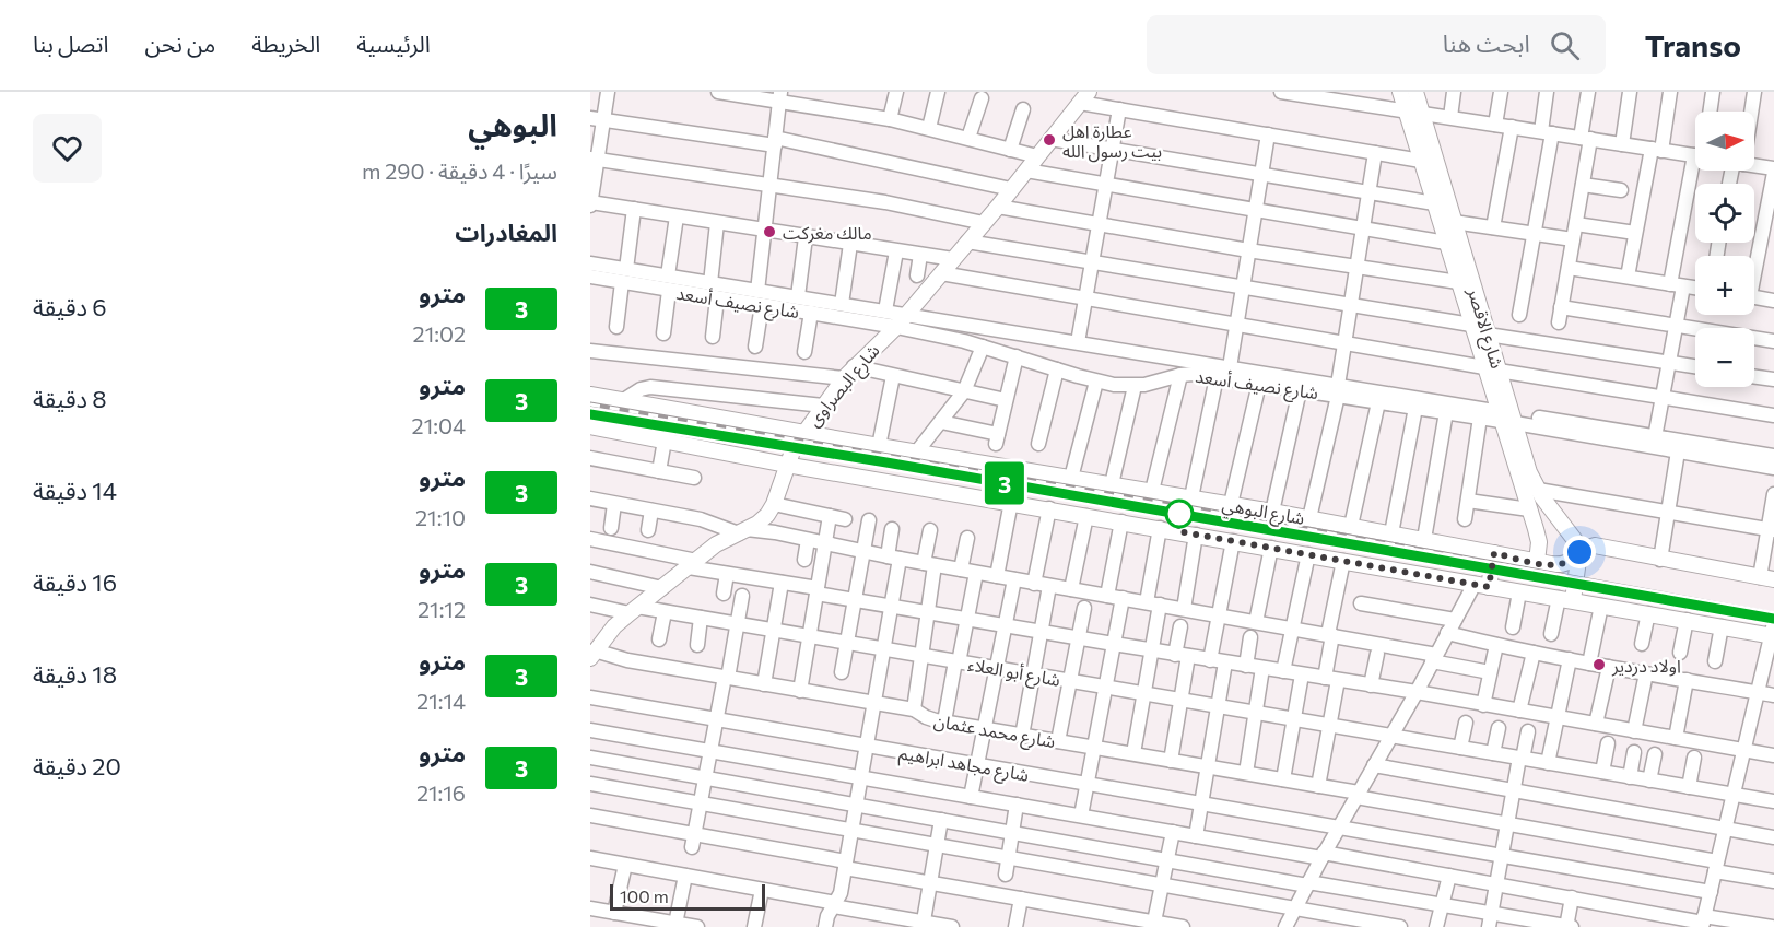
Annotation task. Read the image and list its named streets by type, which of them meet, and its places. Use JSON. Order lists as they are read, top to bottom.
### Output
{
  "streets": {
    "street": [
      "شارع نصيف أسعد",
      "شارع الاقصر",
      "شارع البصراوى",
      "شارع البوهي",
      "شارع أبو العلاء",
      "شارع محمد عثمان",
      "شارع مجاهد ابراهيم"
    ]
  },
  "crossings": [
    ["شارع نصيف أسعد", "شارع الاقصر"],
    ["شارع نصيف أسعد", "شارع البصراوى"],
    ["شارع الاقصر", "شارع البوهي"],
    ["شارع البصراوى", "شارع البوهي"],
    ["شارع البصراوى", "شارع أبو العلاء"],
    ["شارع البصراوى", "شارع محمد عثمان"]
  ],
  "places": ["عطارة اهل بيت رسول الله", "مالك مغركت", "اولاد دردير"],
  "lines": ["metro line 3"],
  "scale_bar": "100 m",
  "north": "right",
  "page": {
    "header": "Transo",
    "search": "ابحث هنا",
    "nav": [
      "الرئيسية",
      "الخريطة",
      "من نحن",
      "اتصل بنا"
    ],
    "on_map": "3",
    "heading": [
      ["البوهي", "سيرًا · 4 دقيقة · 290 m"],
      "المغادرات"
    ],
    "map_buttons": ["+", "−"],
    "list": [
      {
        "mark": "3",
        "name": "مترو",
        "note": "21:02",
        "value": "6 دقيقة"
      },
      {
        "mark": "3",
        "name": "مترو",
        "note": "21:04",
        "value": "8 دقيقة"
      },
      {
        "mark": "3",
        "name": "مترو",
        "note": "21:10",
        "value": "14 دقيقة"
      },
      {
        "mark": "3",
        "name": "مترو",
        "note": "21:12",
        "value": "16 دقيقة"
      },
      {
        "mark": "3",
        "name": "مترو",
        "note": "21:14",
        "value": "18 دقيقة"
      },
      {
        "mark": "3",
        "name": "مترو",
        "note": "21:16",
        "value": "20 دقيقة"
      }
    ],
    "scale": "100 m"
  }
}
